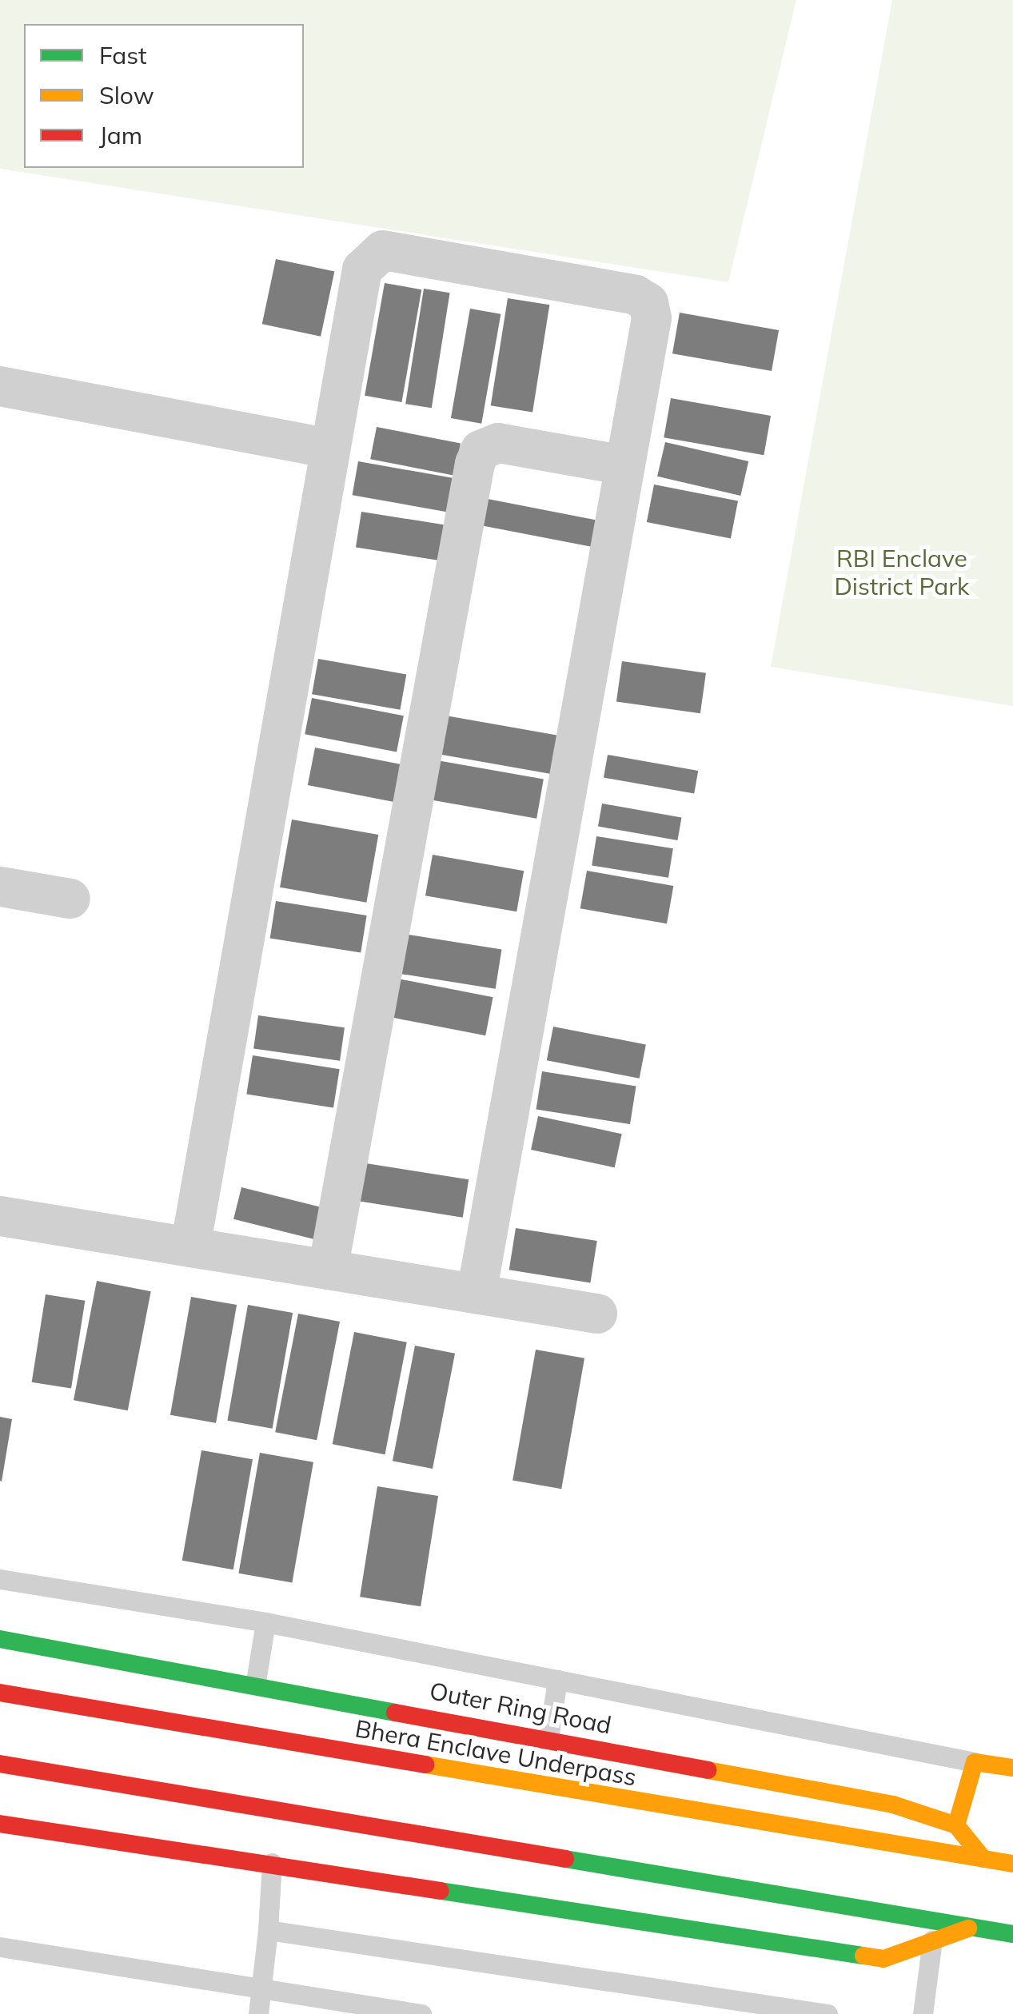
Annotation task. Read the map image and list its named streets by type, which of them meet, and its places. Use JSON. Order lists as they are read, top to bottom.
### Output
{
  "streets": {
    "main road": ["Outer Ring Road", "Bhera Enclave Underpass"]
  },
  "parks": ["RBI Enclave District Park"],
  "legend": ["Fast", "Slow", "Jam"]
}
